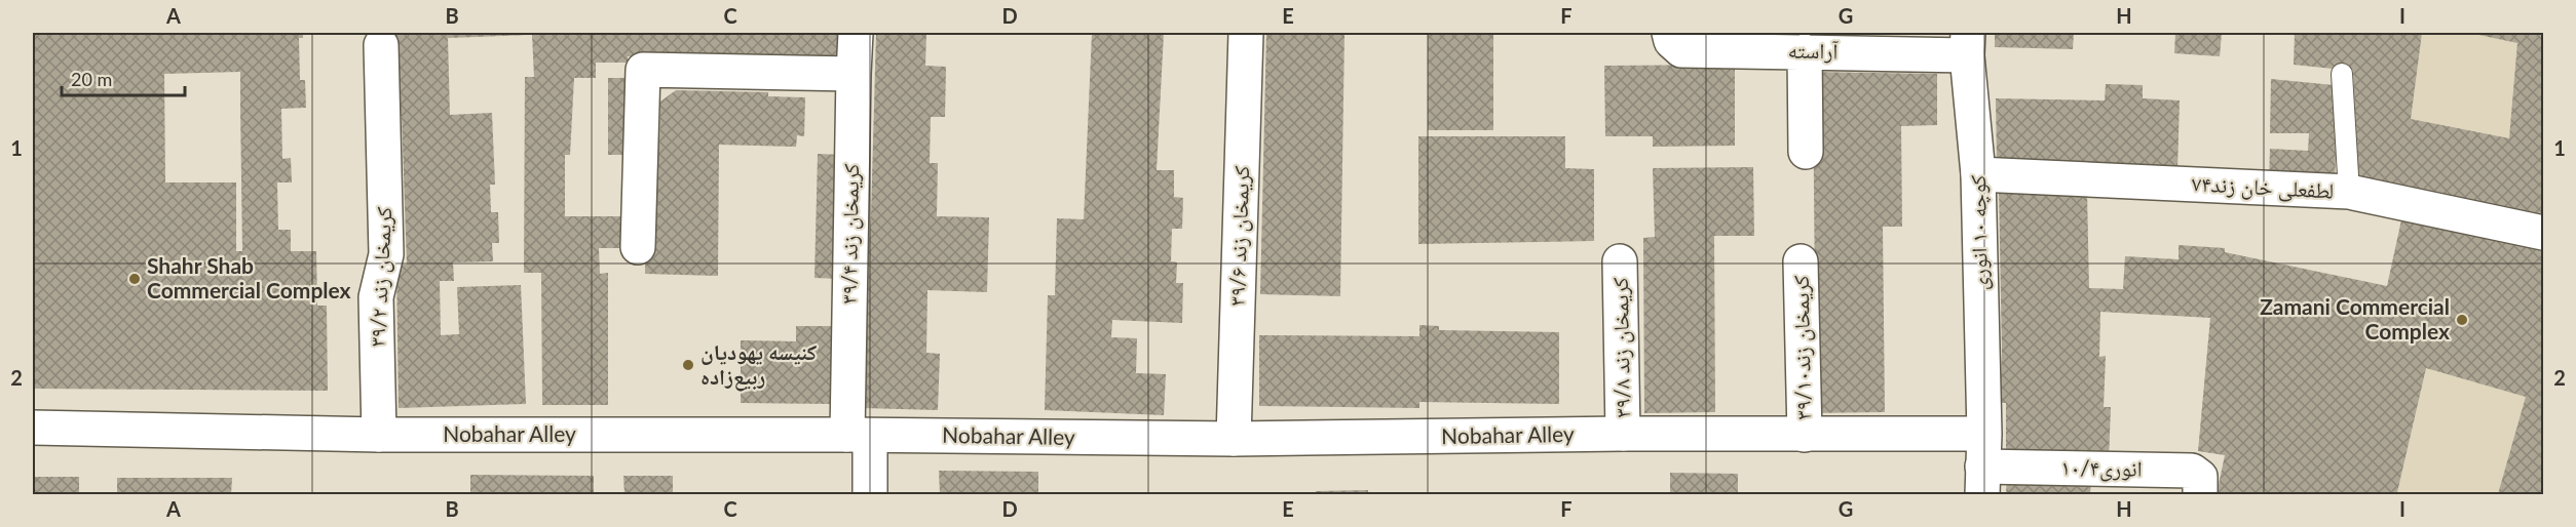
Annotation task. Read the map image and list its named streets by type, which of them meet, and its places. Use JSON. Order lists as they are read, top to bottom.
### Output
{
  "streets": {
    "street": [
      "آراسته",
      "لطفعلی خان زند۷۴",
      "کوچه ۱۰ انوری",
      "کریمخان زند ۳۹/۴",
      "کریمخان زند ۳۹/۶",
      "کریمخان زند ۳۹/۲",
      "کریمخان زند ۳۹/۸",
      "کریمخان زند۳۹/۱۰",
      "Nobahar Alley",
      "انوری۱۰/۴"
    ]
  },
  "crossings": [
    ["آراسته", "کوچه ۱۰ انوری"],
    ["لطفعلی خان زند۷۴", "کوچه ۱۰ انوری"],
    ["کوچه ۱۰ انوری", "Nobahar Alley"],
    ["کوچه ۱۰ انوری", "انوری۱۰/۴"],
    ["کریمخان زند ۳۹/۴", "Nobahar Alley"],
    ["کریمخان زند ۳۹/۶", "Nobahar Alley"],
    ["کریمخان زند ۳۹/۲", "Nobahar Alley"],
    ["کریمخان زند ۳۹/۸", "Nobahar Alley"],
    ["کریمخان زند۳۹/۱۰", "Nobahar Alley"],
    ["Nobahar Alley", "انوری۱۰/۴"]
  ],
  "places": ["Shahr Shab Commercial Complex", "Zamani Commercial Complex", "کنیسه یهودیان ربیع‌زاده"],
  "scale_bar": "20 m",
  "grid": {
    "columns": [
      "A",
      "B",
      "C",
      "D",
      "E",
      "F",
      "G",
      "H",
      "I"
    ],
    "rows": ["1", "2"]
  }
}
